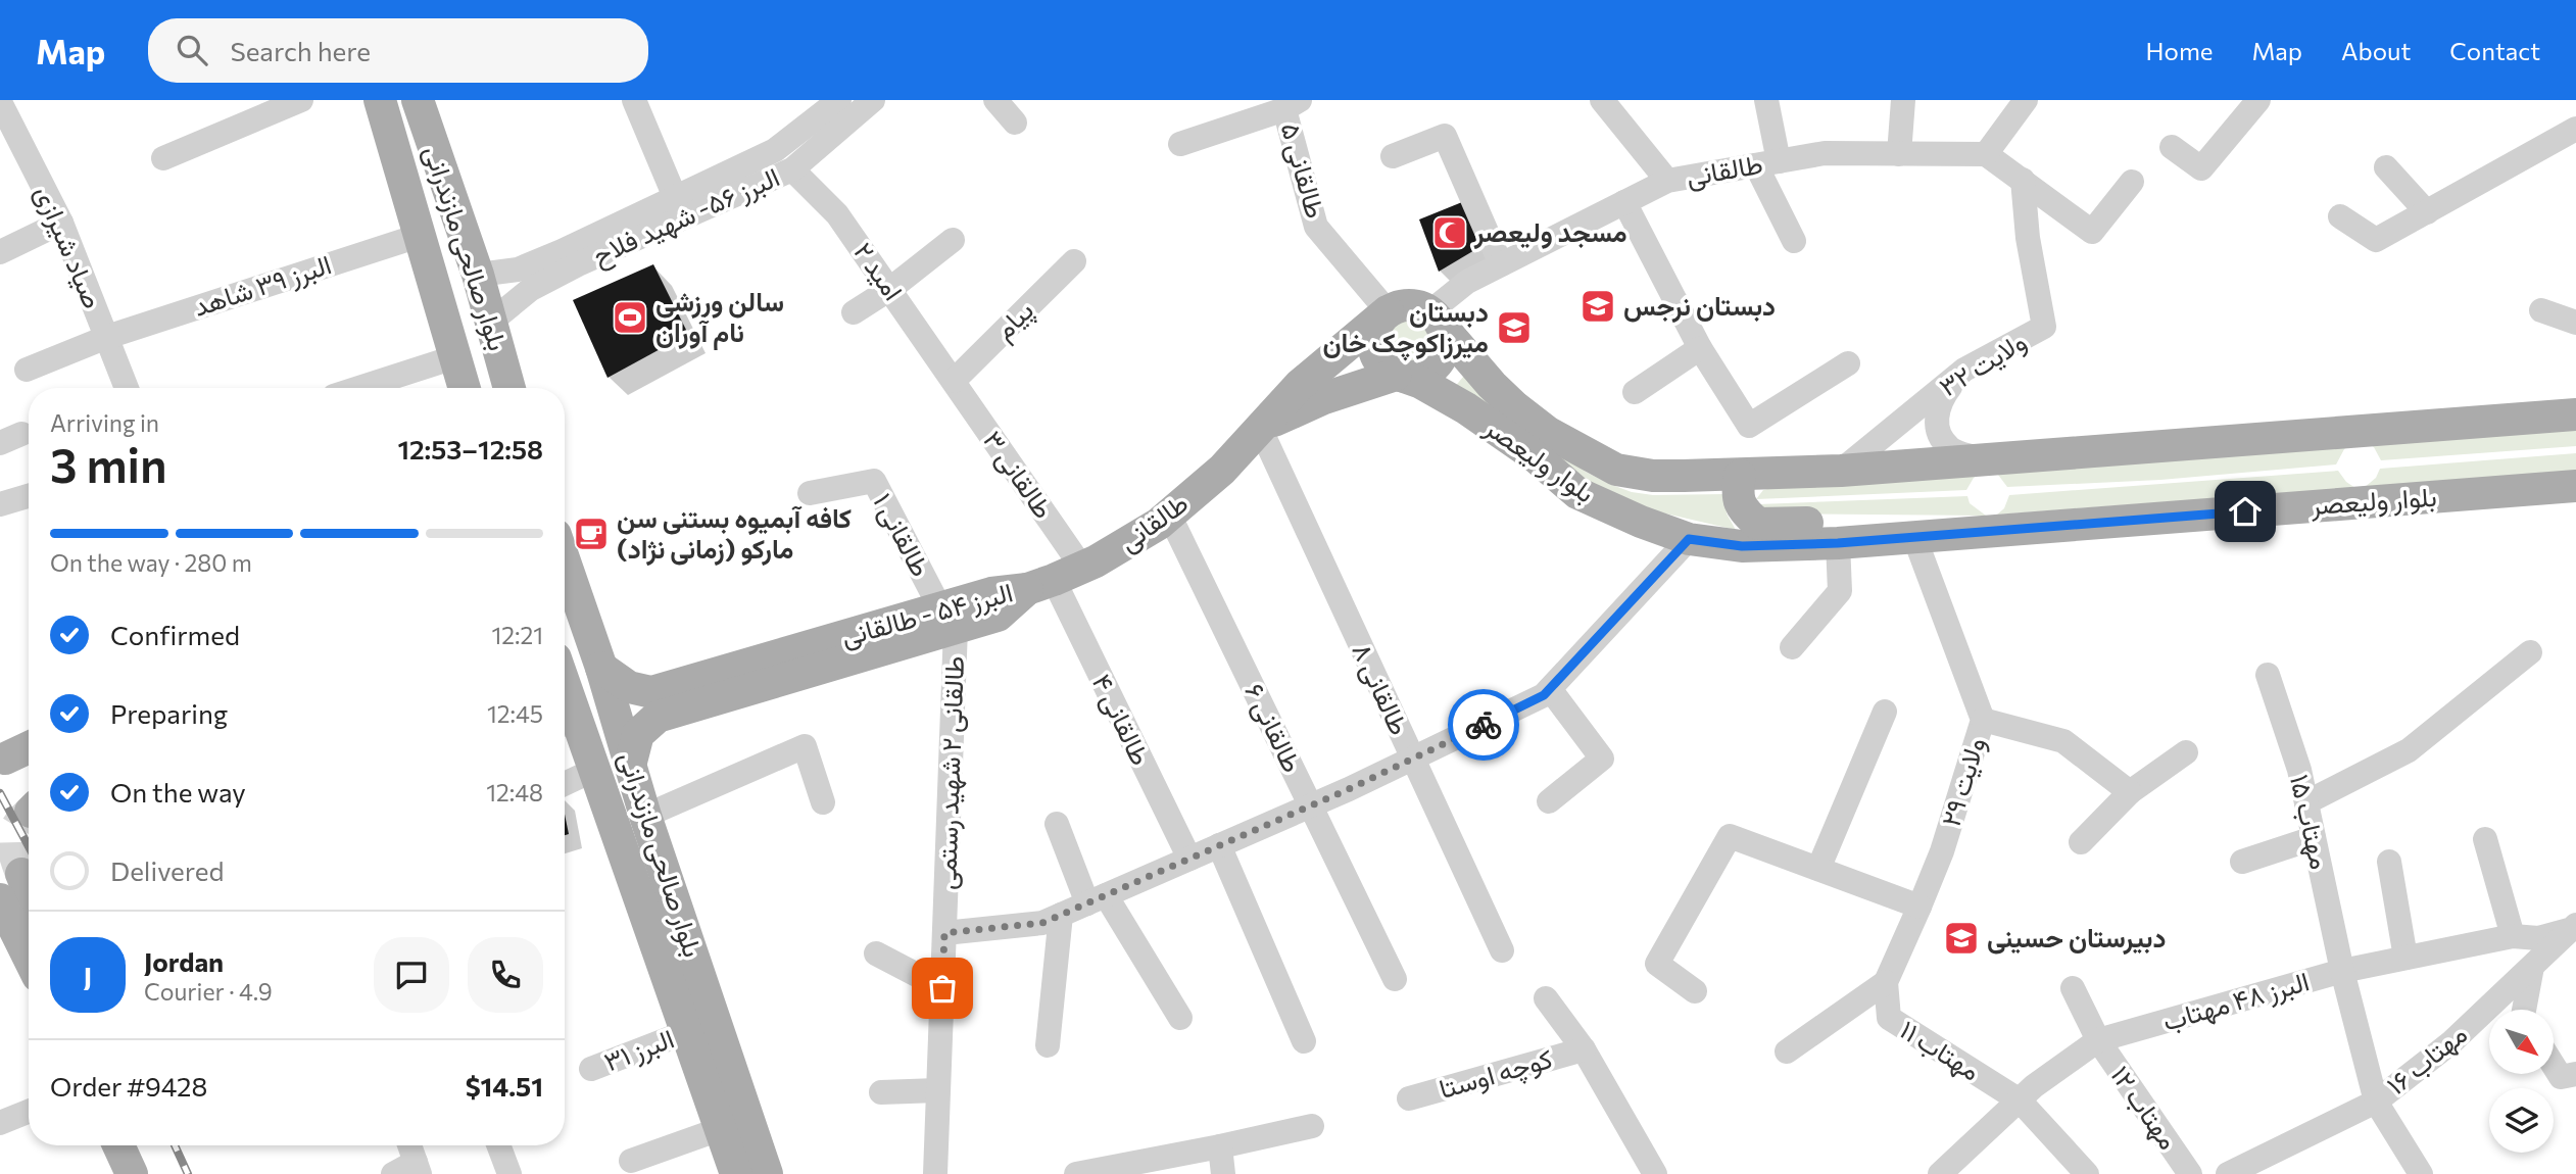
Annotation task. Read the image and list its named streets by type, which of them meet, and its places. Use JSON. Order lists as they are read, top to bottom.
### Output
{
  "streets": {
    "main road": [
      "طالقانی",
      "بلوار صالحی مازندرانی",
      "بلوار ولیعصر",
      "البرز ۵۴ - طالقانی"
    ],
    "street": [
      "طالقانی ۵",
      "البرز ۵۶- شهید فلاح",
      "صیاد شیرازی",
      "امید ۲",
      "البرز ۳۹ شاهد",
      "پیام",
      "ولایت ۳۲",
      "طالقانی ۳",
      "طالقانی ۱",
      "طالقانی ۸",
      "طالقانی ۴",
      "طالقانی ۶",
      "طالقانی ۲ شهید رستمی",
      "ولایت ٢٩",
      "مهتاب ۱۵",
      "البرز ۴۸ مهتاب",
      "البرز ۳۱",
      "مهتاب ۱۱",
      "مهتاب ۱۶",
      "کوچه اوستا",
      "مهتاب ۱۲"
    ]
  },
  "crossings": [
    ["طالقانی ۵", "طالقانی"],
    ["طالقانی ۵", "بلوار ولیعصر"],
    ["طالقانی", "بلوار ولیعصر"],
    ["طالقانی", "طالقانی ۳"],
    ["طالقانی", "البرز ۵۴ - طالقانی"],
    ["طالقانی", "طالقانی ۸"],
    ["طالقانی", "طالقانی ۴"],
    ["طالقانی", "طالقانی ۶"],
    ["البرز ۵۶- شهید فلاح", "بلوار صالحی مازندرانی"],
    ["البرز ۵۶- شهید فلاح", "امید ۲"],
    ["صیاد شیرازی", "البرز ۳۹ شاهد"],
    ["بلوار صالحی مازندرانی", "البرز ۳۹ شاهد"],
    ["بلوار صالحی مازندرانی", "البرز ۵۴ - طالقانی"],
    ["بلوار صالحی مازندرانی", "البرز ۳۱"],
    ["امید ۲", "پیام"],
    ["امید ۲", "طالقانی ۳"],
    ["پیام", "طالقانی ۳"],
    ["ولایت ۳۲", "بلوار ولیعصر"],
    ["بلوار ولیعصر", "ولایت ٢٩"],
    ["طالقانی ۳", "البرز ۵۴ - طالقانی"],
    ["طالقانی ۳", "طالقانی ۴"],
    ["طالقانی ۱", "البرز ۵۴ - طالقانی"],
    ["طالقانی ۱", "طالقانی ۲ شهید رستمی"],
    ["البرز ۵۴ - طالقانی", "طالقانی ۴"],
    ["البرز ۵۴ - طالقانی", "طالقانی ۲ شهید رستمی"],
    ["ولایت ٢٩", "مهتاب ۱۱"],
    ["مهتاب ۱۵", "البرز ۴۸ مهتاب"],
    ["مهتاب ۱۵", "مهتاب ۱۶"],
    ["البرز ۴۸ مهتاب", "مهتاب ۱۱"],
    ["البرز ۴۸ مهتاب", "مهتاب ۱۶"],
    ["البرز ۴۸ مهتاب", "مهتاب ۱۲"]
  ],
  "places": {
    "mosque": ["مسجد ولیعصر"],
    "school or university": ["دبستان نرجس", "دبستان میرزاکوچک خان", "دبیرستان حسینی"],
    "sports": ["سالن ورزشی نام آوران"],
    "cafe": ["کافه آبمیوه بستنی سن مارکو (زمانی نژاد)"]
  },
  "north": "bottom right",
  "page": {
    "header": "Map",
    "search": "Search here",
    "nav": [
      "Home",
      "Map",
      "About",
      "Contact"
    ],
    "heading": ["3 min", "Arriving in", "12:53–12:58"],
    "panel": [
      "Jordan",
      "Courier · 4.9",
      "Order #9428",
      "$14.51"
    ],
    "bar": "On the way · 280 m",
    "list": [
      ["Confirmed", "12:21"],
      ["Preparing", "12:45"],
      ["On the way", "12:48"],
      "Delivered"
    ],
    "round": "J"
  }
}
